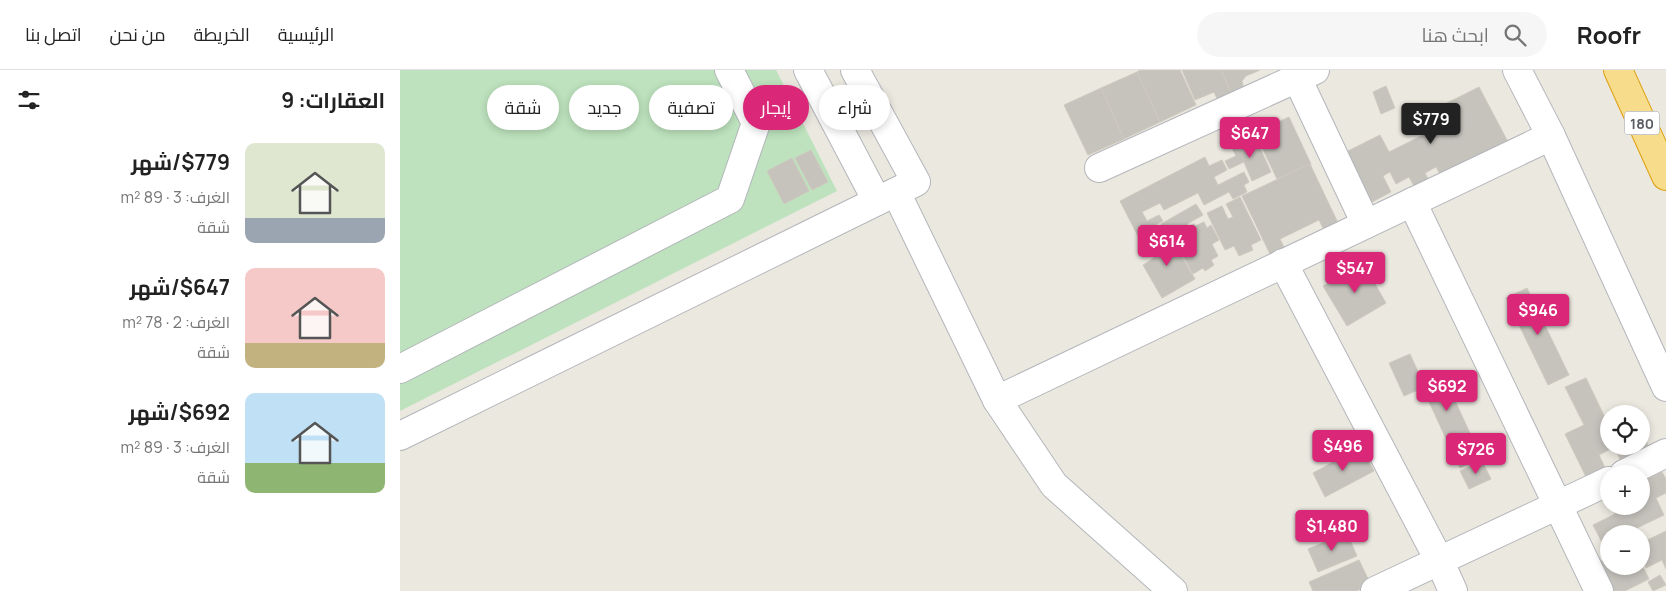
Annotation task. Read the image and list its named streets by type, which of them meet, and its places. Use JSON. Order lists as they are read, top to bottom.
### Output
{
  "streets": {
    "highway": ["180"]
  },
  "page": {
    "header": "Roofr",
    "search": "ابحث هنا",
    "nav": [
      "الرئيسية",
      "الخريطة",
      "من نحن",
      "اتصل بنا"
    ],
    "heading": "العقارات: 9",
    "chip": [
      "شراء",
      "إيجار",
      "تصفية",
      "جديد",
      "شقة"
    ],
    "price": [
      "$779",
      "$647",
      "$614",
      "$547",
      "$946",
      "$692",
      "$496",
      "$726",
      "$1,480"
    ],
    "list": [
      {
        "name": "$779/شهر",
        "note": "الغرف: 3 · 89 m² · شقة"
      },
      {
        "name": "$647/شهر",
        "note": "الغرف: 2 · 78 m² · شقة"
      },
      {
        "name": "$692/شهر",
        "note": "الغرف: 3 · 89 m² · شقة"
      }
    ],
    "map_buttons": ["+", "−"]
  }
}
